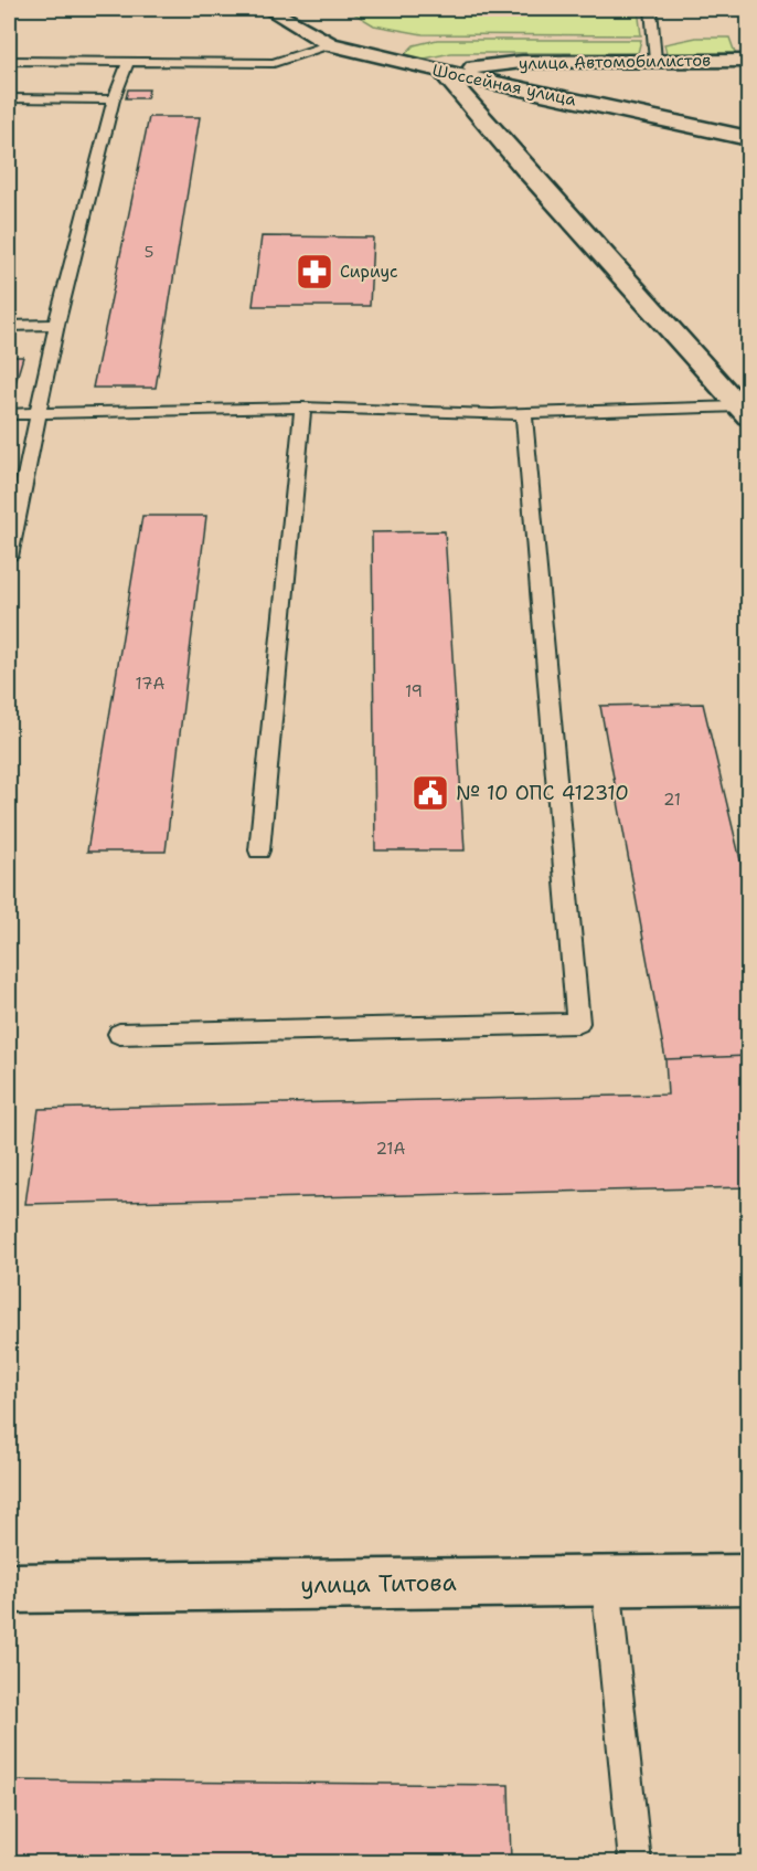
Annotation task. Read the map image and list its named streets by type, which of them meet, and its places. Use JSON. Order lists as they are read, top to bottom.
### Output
{
  "streets": {
    "street": ["улица Автомобилистов", "Шоссейная улица", "улица Титова"]
  },
  "crossings": [
    ["улица Автомобилистов", "Шоссейная улица"]
  ],
  "places": {
    "pharmacy": ["Сириус"],
    "public building": ["№ 10 ОПС 412310"]
  },
  "house_numbers": [
    "5",
    "17А",
    "19",
    "21",
    "21А"
  ]
}
